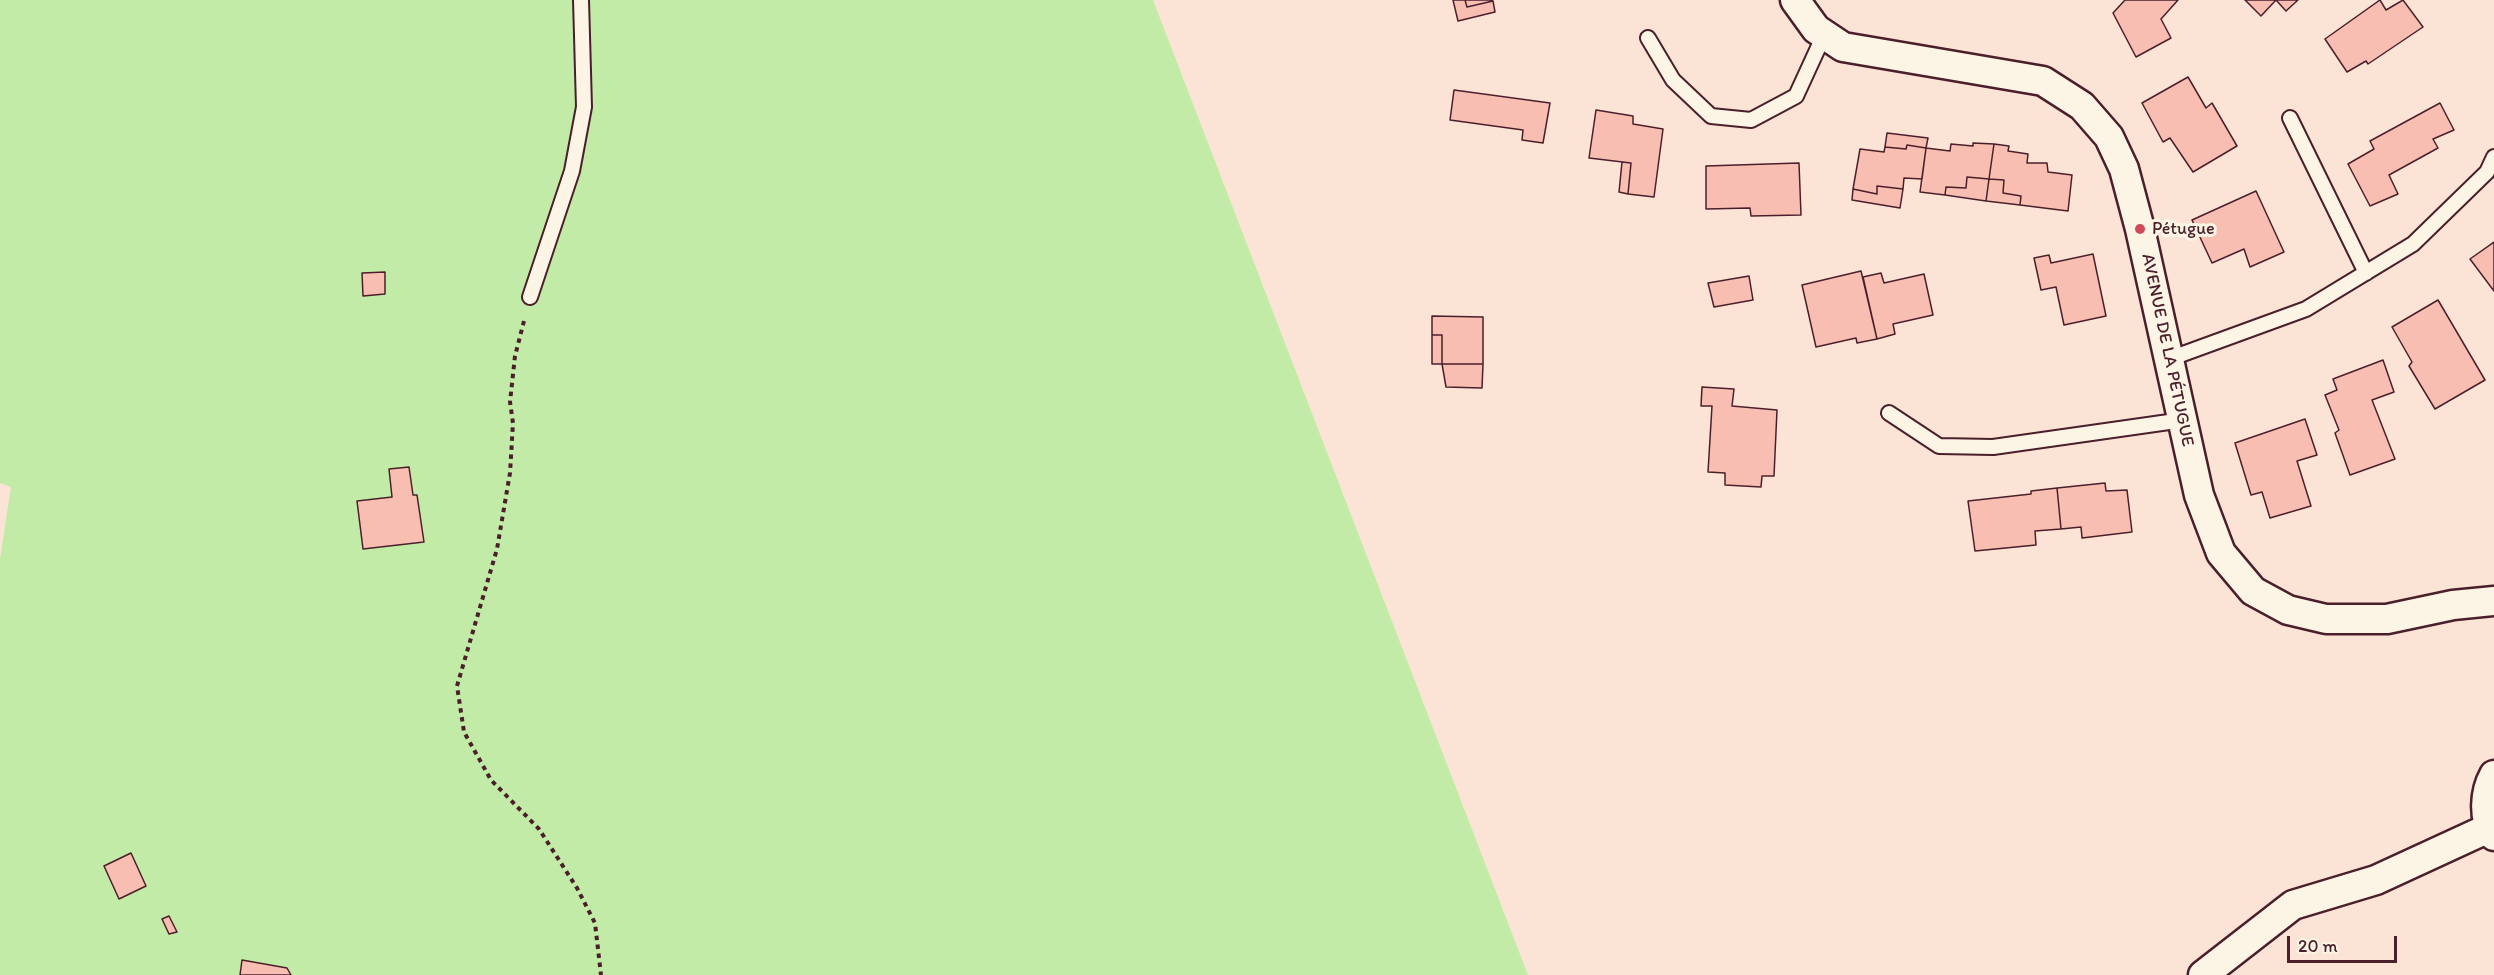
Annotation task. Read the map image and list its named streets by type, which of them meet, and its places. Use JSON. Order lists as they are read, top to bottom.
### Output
{
  "streets": {
    "street": ["AVENUE DE LA PÉTUGUE"]
  },
  "places": ["Pétugue"],
  "scale_bar": "20 m"
}
